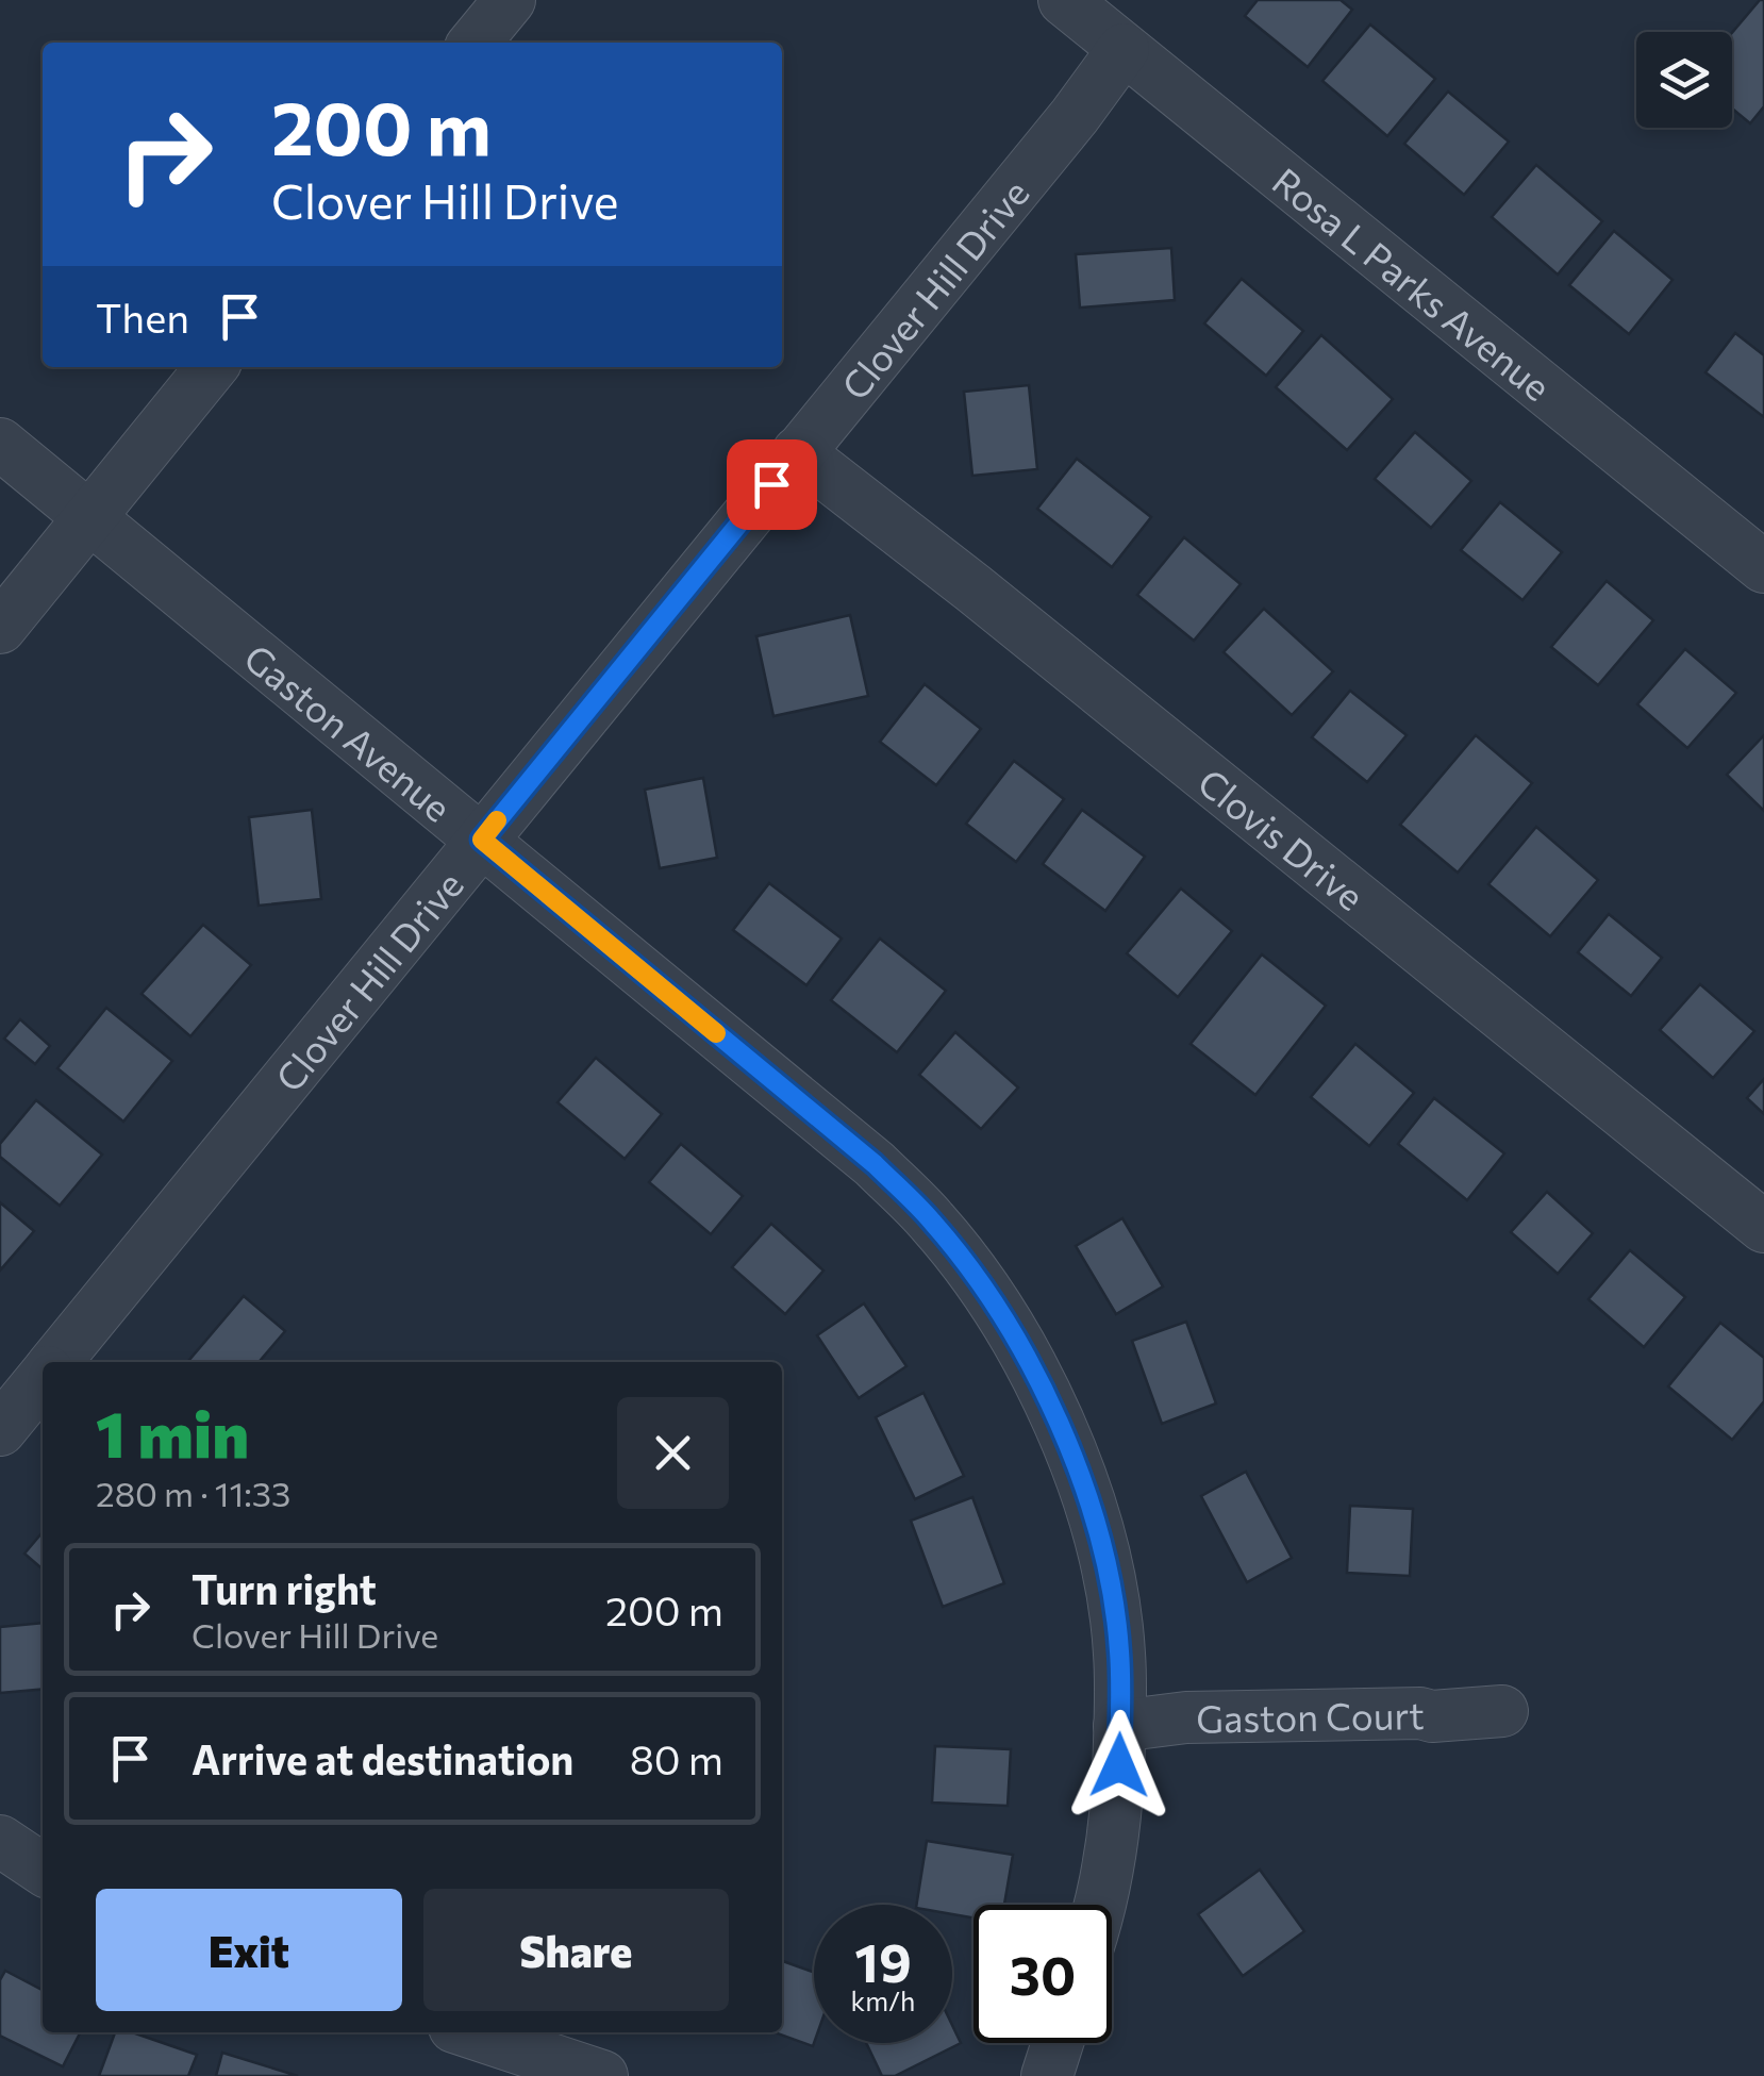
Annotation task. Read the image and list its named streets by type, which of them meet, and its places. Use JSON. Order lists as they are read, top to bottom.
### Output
{
  "streets": {
    "street": [
      "Rosa L Parks Avenue",
      "Clover Hill Drive",
      "Gaston Avenue",
      "Clovis Drive",
      "Gaston Court"
    ]
  },
  "crossings": [
    ["Rosa L Parks Avenue", "Clover Hill Drive"],
    ["Clover Hill Drive", "Gaston Avenue"],
    ["Clover Hill Drive", "Clovis Drive"],
    ["Gaston Avenue", "Gaston Court"]
  ],
  "page": {
    "turn": ["200 m", "Clover Hill Drive"],
    "then": "Then",
    "heading": ["1 min", "280 m · 11:33"],
    "list": [
      {
        "name": "Turn right",
        "note": "Clover Hill Drive",
        "value": "200 m"
      },
      {
        "name": "Arrive at destination",
        "value": "80 m"
      }
    ],
    "buttons": ["Exit", "Share"],
    "speed": "19 km/h",
    "limit": "30"
  }
}
